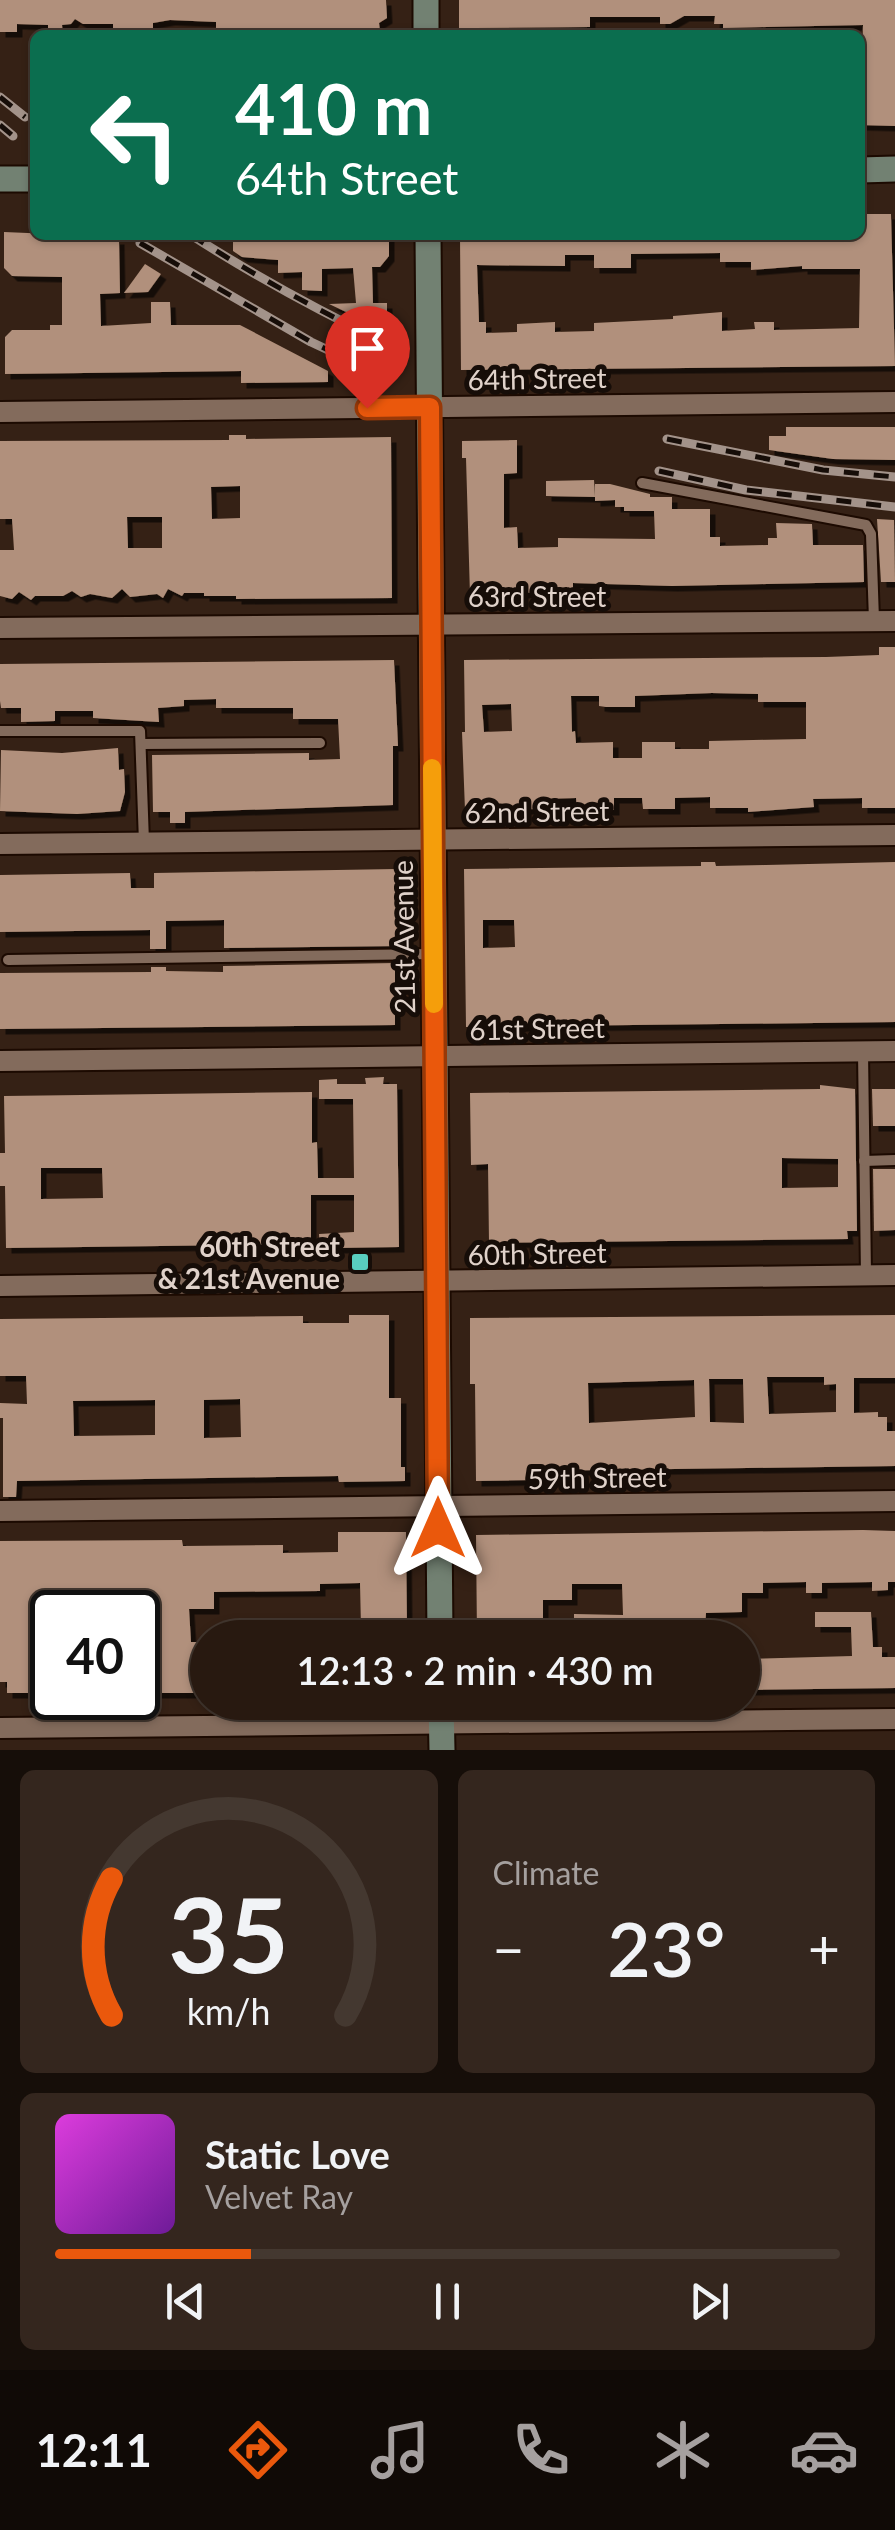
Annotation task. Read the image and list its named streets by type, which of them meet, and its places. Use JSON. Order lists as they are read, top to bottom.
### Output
{
  "streets": {
    "street": [
      "64th Street",
      "63rd Street",
      "62nd Street",
      "21st Avenue",
      "61st Street",
      "60th Street",
      "59th Street"
    ]
  },
  "crossings": [
    ["64th Street", "21st Avenue"],
    ["63rd Street", "21st Avenue"],
    ["62nd Street", "21st Avenue"],
    ["21st Avenue", "61st Street"],
    ["21st Avenue", "60th Street"],
    ["21st Avenue", "59th Street"]
  ],
  "places": {
    "transit": ["60th Street & 21st Avenue"]
  },
  "page": {
    "turn": ["410 m", "64th Street"],
    "limit": "40",
    "trip": "12:13 · 2 min · 430 m",
    "tile": "Climate",
    "heat": ["−", "23°", "+"],
    "song": ["Static Love", "Velvet Ray"],
    "tabs": "12:11",
    "gauge": ["35", "km/h"]
  }
}
